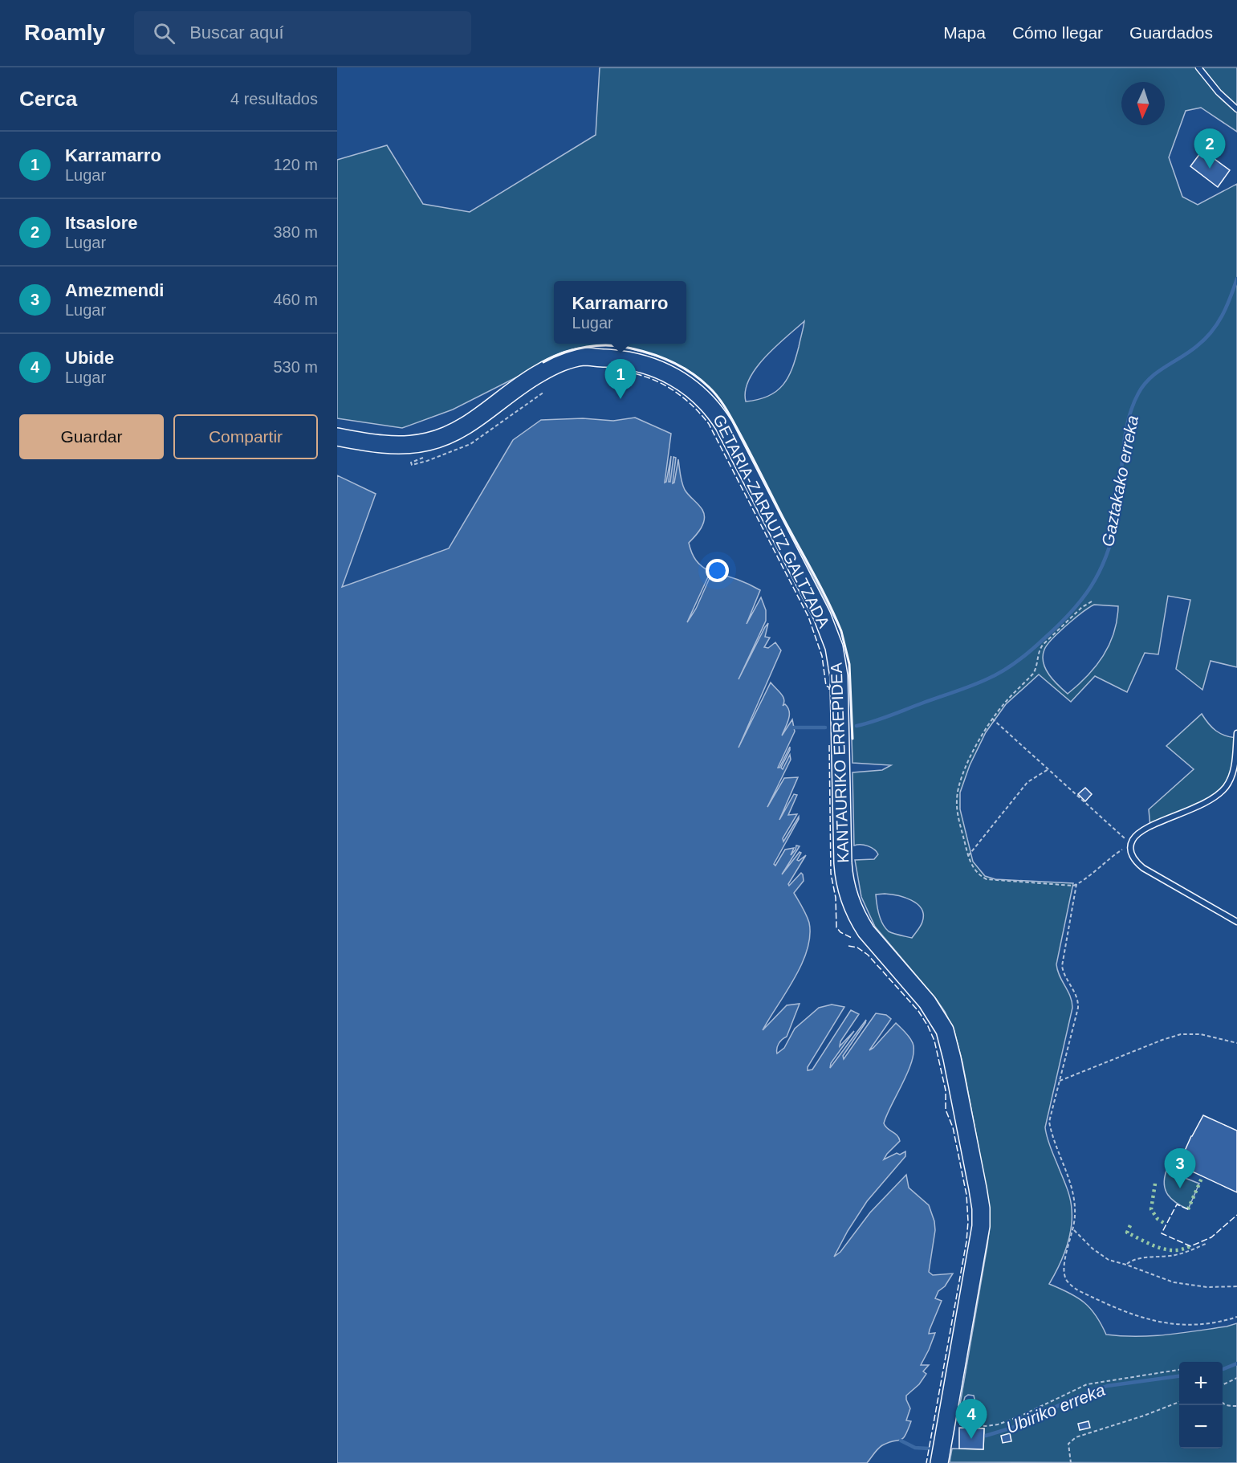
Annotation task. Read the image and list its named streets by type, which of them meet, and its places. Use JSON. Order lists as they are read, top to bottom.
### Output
{
  "streets": {
    "highway": ["KANTAURIKO ERREPIDEA"]
  },
  "water": ["Gaztakako erreka", "Ubiriko erreka"],
  "north": "bottom",
  "page": {
    "header": "Roamly",
    "search": "Buscar aquí",
    "nav": ["Mapa", "Cómo llegar", "Guardados"],
    "heading": ["Cerca", "4 resultados"],
    "pins": [
      "2",
      "1",
      "3",
      "4"
    ],
    "list": [
      {
        "mark": "1",
        "name": "Karramarro",
        "note": "Lugar",
        "value": "120 m"
      },
      {
        "mark": "2",
        "name": "Itsaslore",
        "note": "Lugar",
        "value": "380 m"
      },
      {
        "mark": "3",
        "name": "Amezmendi",
        "note": "Lugar",
        "value": "460 m"
      },
      {
        "mark": "4",
        "name": "Ubide",
        "note": "Lugar",
        "value": "530 m"
      }
    ],
    "popup": ["Karramarro", "Lugar"],
    "buttons": ["Guardar", "Compartir"],
    "map_buttons": ["+", "−"]
  }
}
